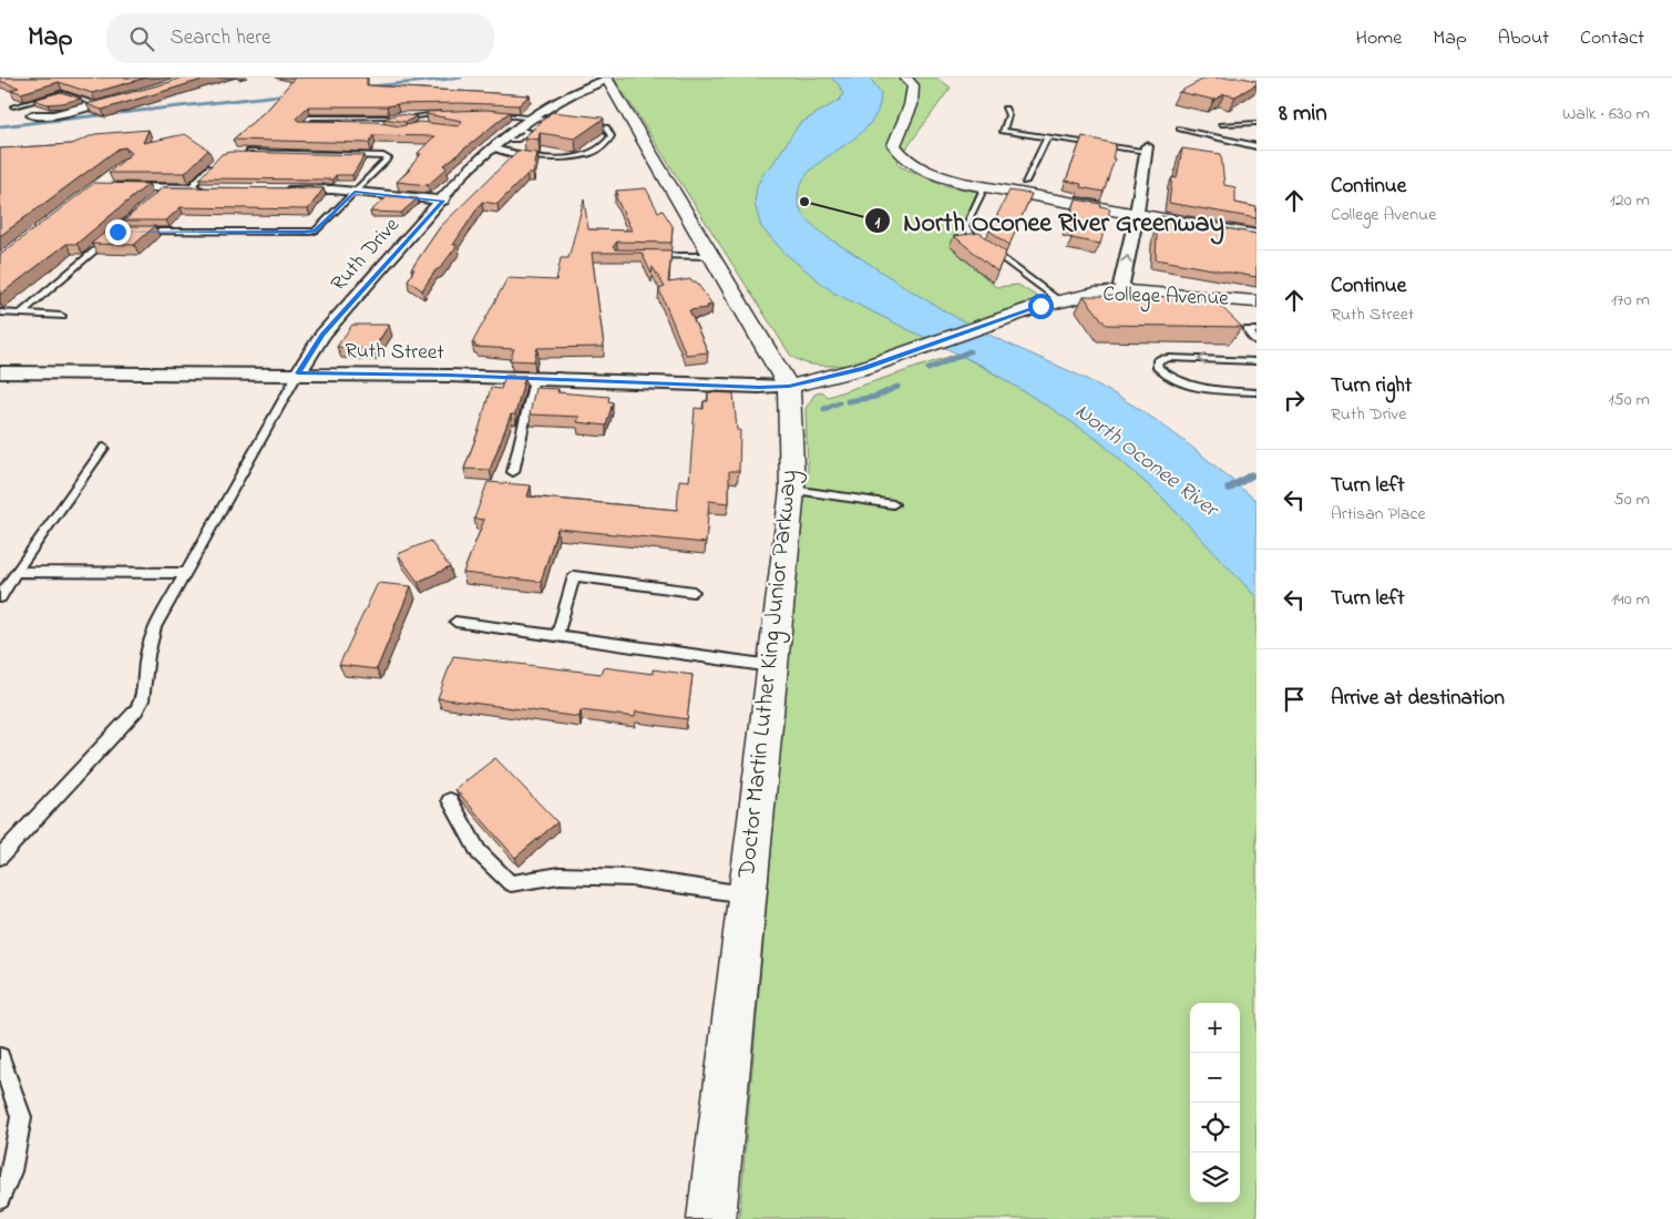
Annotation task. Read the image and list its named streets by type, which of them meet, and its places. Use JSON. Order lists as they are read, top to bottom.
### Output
{
  "streets": {
    "main road": ["College Avenue", "Doctor Martin Luther King Junior Parkway"],
    "street": ["Ruth Drive", "Ruth Street"]
  },
  "crossings": [
    ["Ruth Drive", "Ruth Street"],
    ["Ruth Drive", "Doctor Martin Luther King Junior Parkway"],
    ["College Avenue", "Ruth Street"],
    ["College Avenue", "Doctor Martin Luther King Junior Parkway"],
    ["Ruth Street", "Doctor Martin Luther King Junior Parkway"]
  ],
  "water": ["North Oconee River"],
  "places": ["North Oconee River Greenway"],
  "page": {
    "header": "Map",
    "search": "Search here",
    "nav": [
      "Home",
      "Map",
      "About",
      "Contact"
    ],
    "heading": ["8 min", "Walk · 630 m"],
    "list": [
      ["Continue", "College Avenue", "120 m"],
      ["Continue", "Ruth Street", "170 m"],
      ["Turn right", "Ruth Drive", "150 m"],
      ["Turn left", "Artisan Place", "50 m"],
      ["Turn left", "140 m"],
      "Arrive at destination"
    ],
    "map_buttons": ["+", "−"]
  }
}
